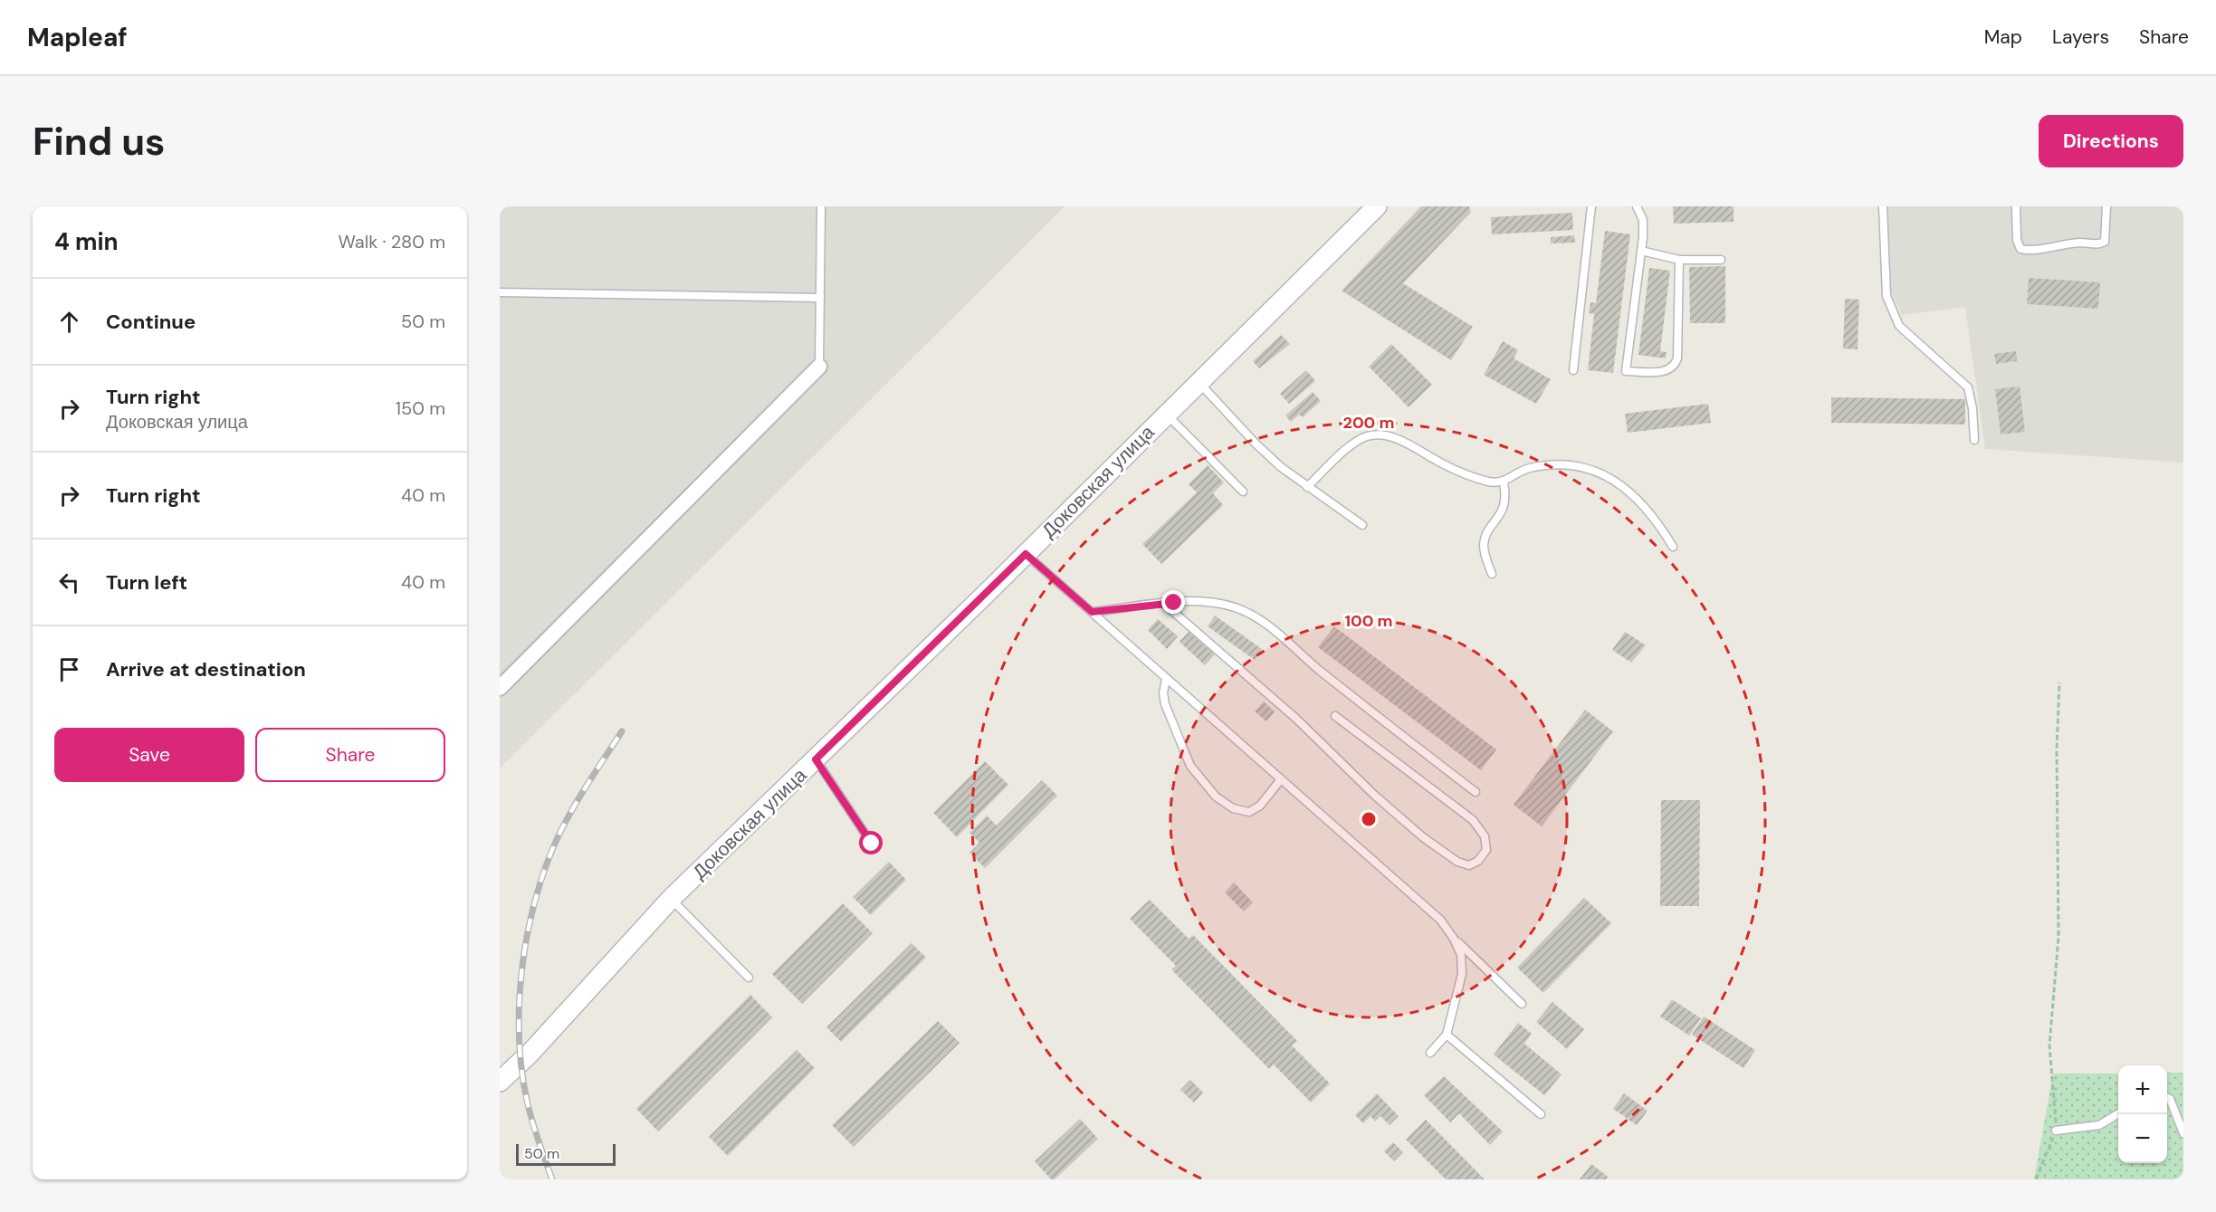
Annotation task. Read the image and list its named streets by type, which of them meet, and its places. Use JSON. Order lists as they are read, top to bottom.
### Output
{
  "streets": {
    "street": ["Доковская улица"]
  },
  "scale_bar": "50 m",
  "page": {
    "header": "Mapleaf",
    "nav": ["Map", "Layers", "Share"],
    "buttons": [
      "Directions",
      ["Save", "Share"]
    ],
    "title": "Find us",
    "heading": ["4 min", "Walk · 280 m"],
    "list": [
      ["Continue", "50 m"],
      ["Turn right", "Доковская улица", "150 m"],
      ["Turn right", "40 m"],
      ["Turn left", "40 m"],
      "Arrive at destination"
    ],
    "map_buttons": ["+", "−"],
    "scale": "50 m"
  },
  "rings": ["200 m", "100 m"]
}
